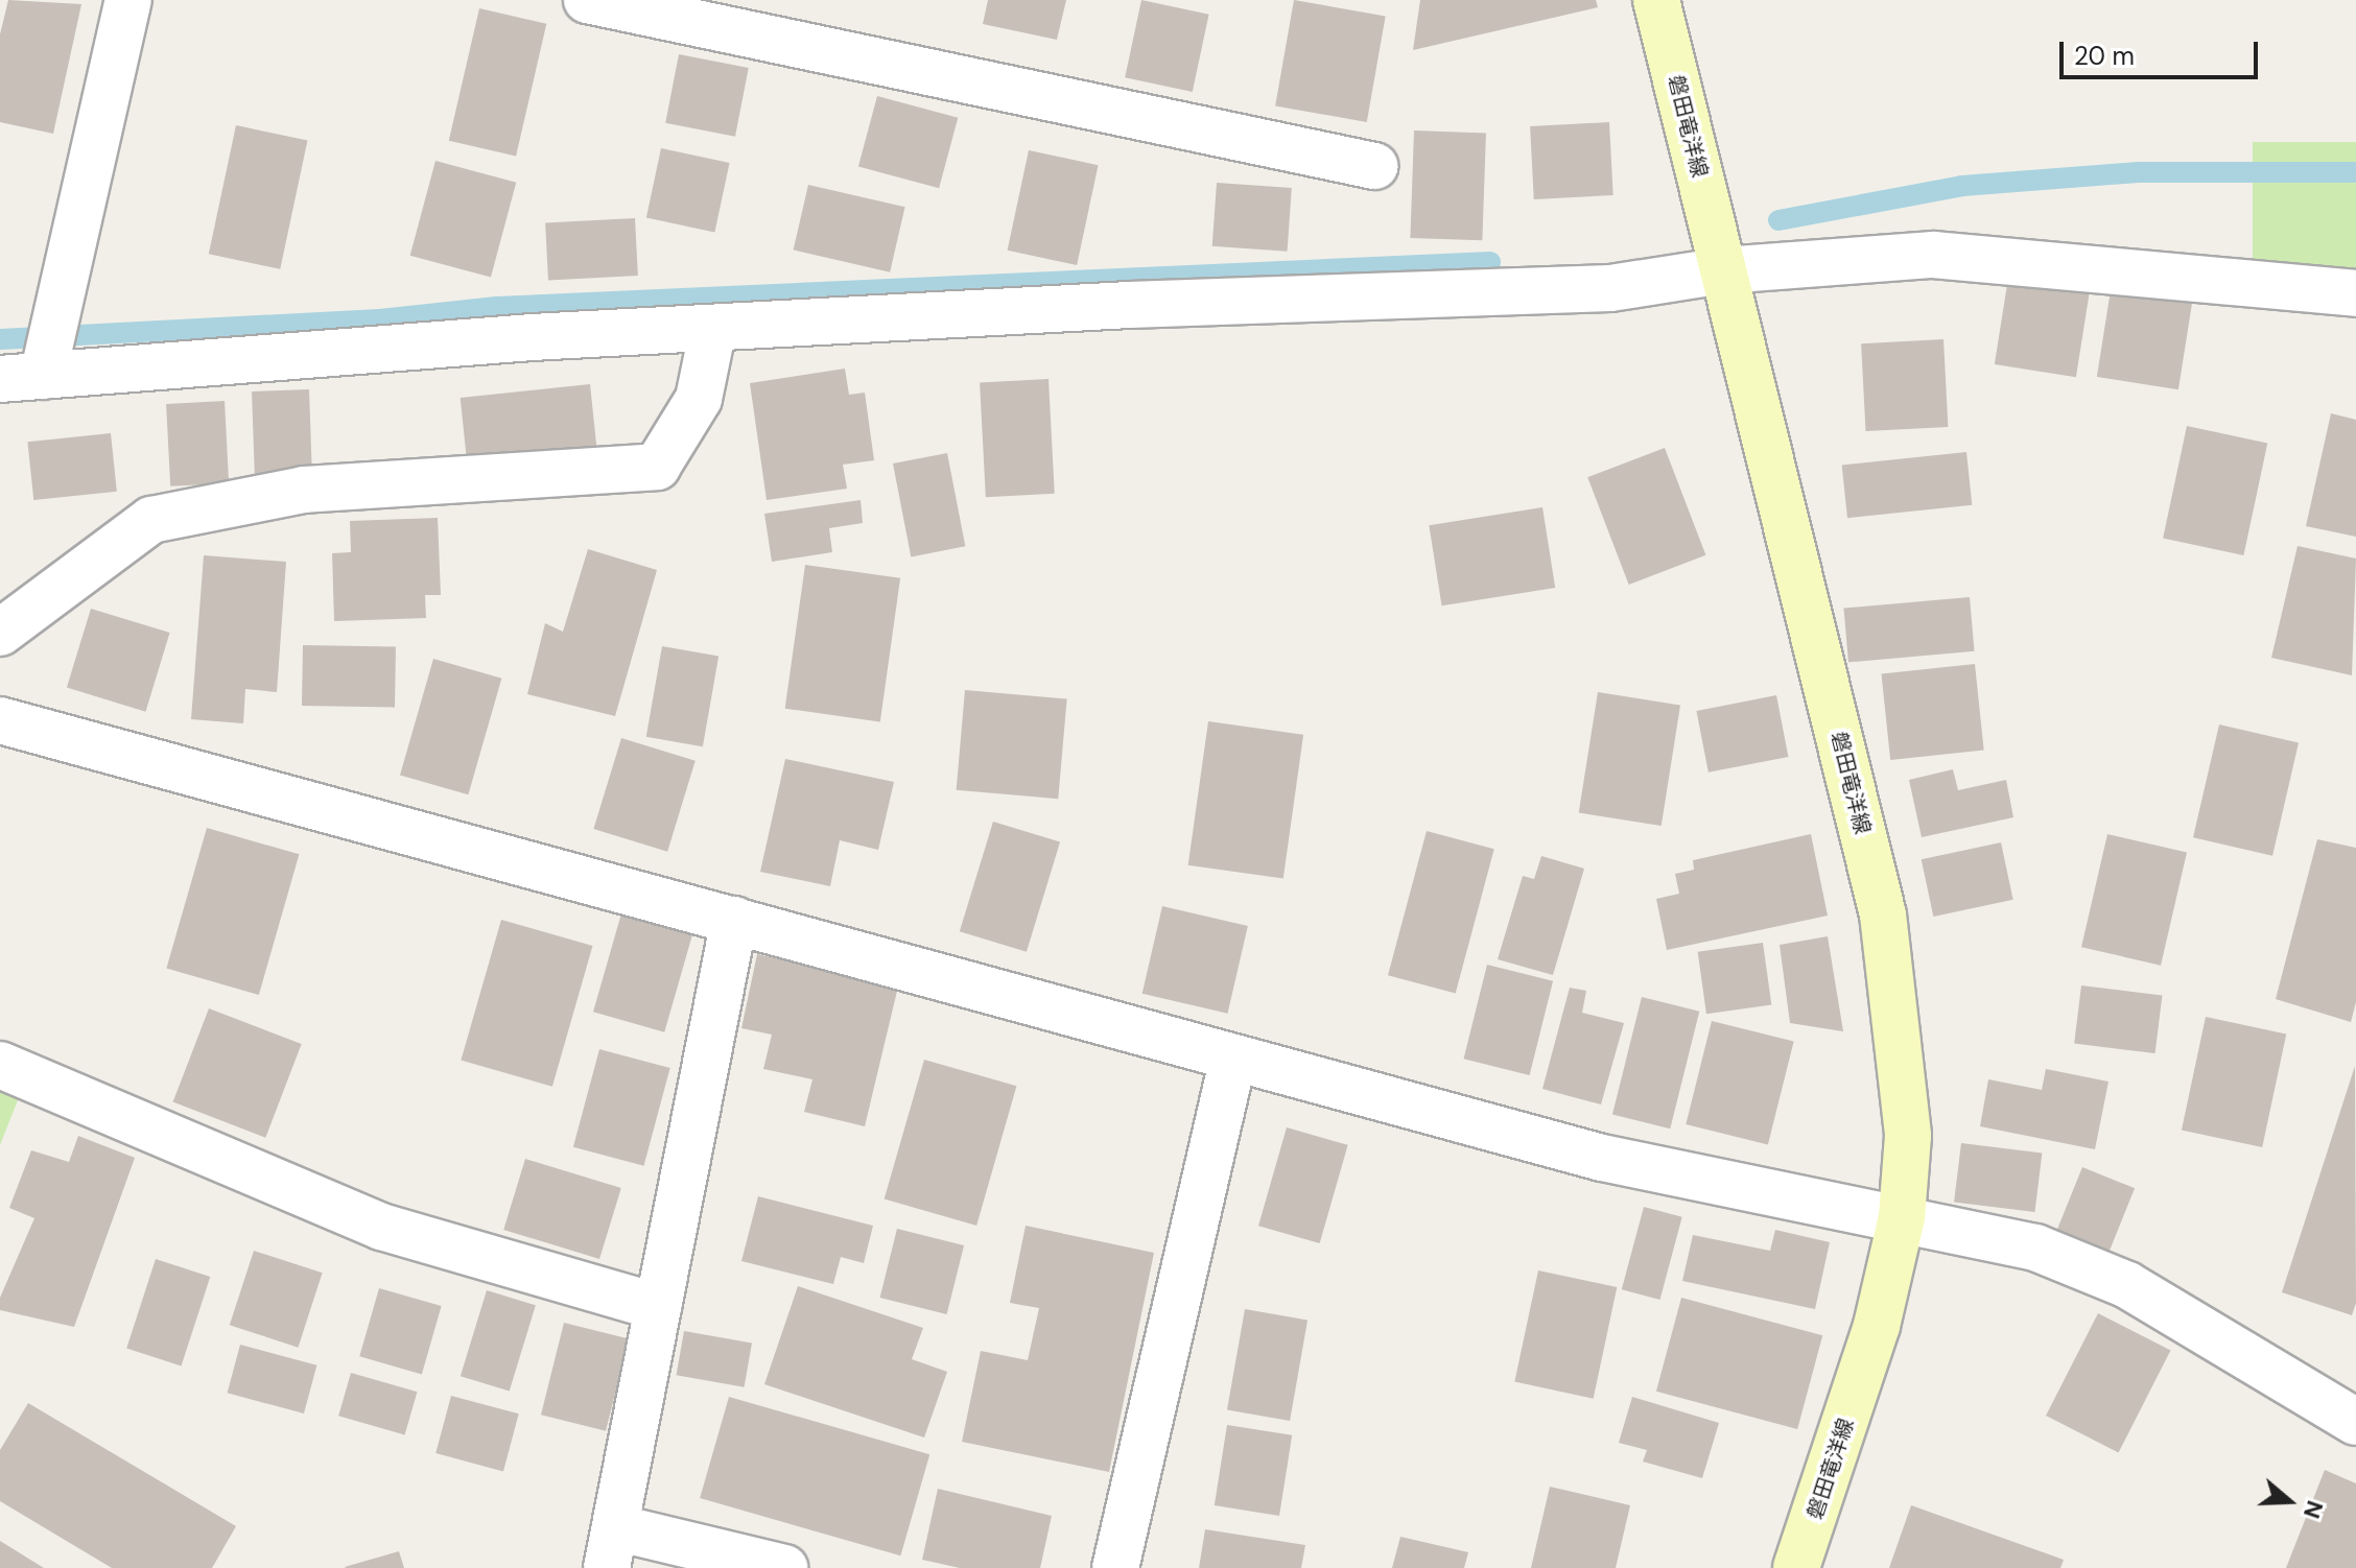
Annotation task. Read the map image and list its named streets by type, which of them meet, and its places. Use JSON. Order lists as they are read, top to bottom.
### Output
{
  "streets": {
    "main road": ["磐田竜洋線"]
  },
  "scale_bar": "20 m",
  "north": "right"
}
